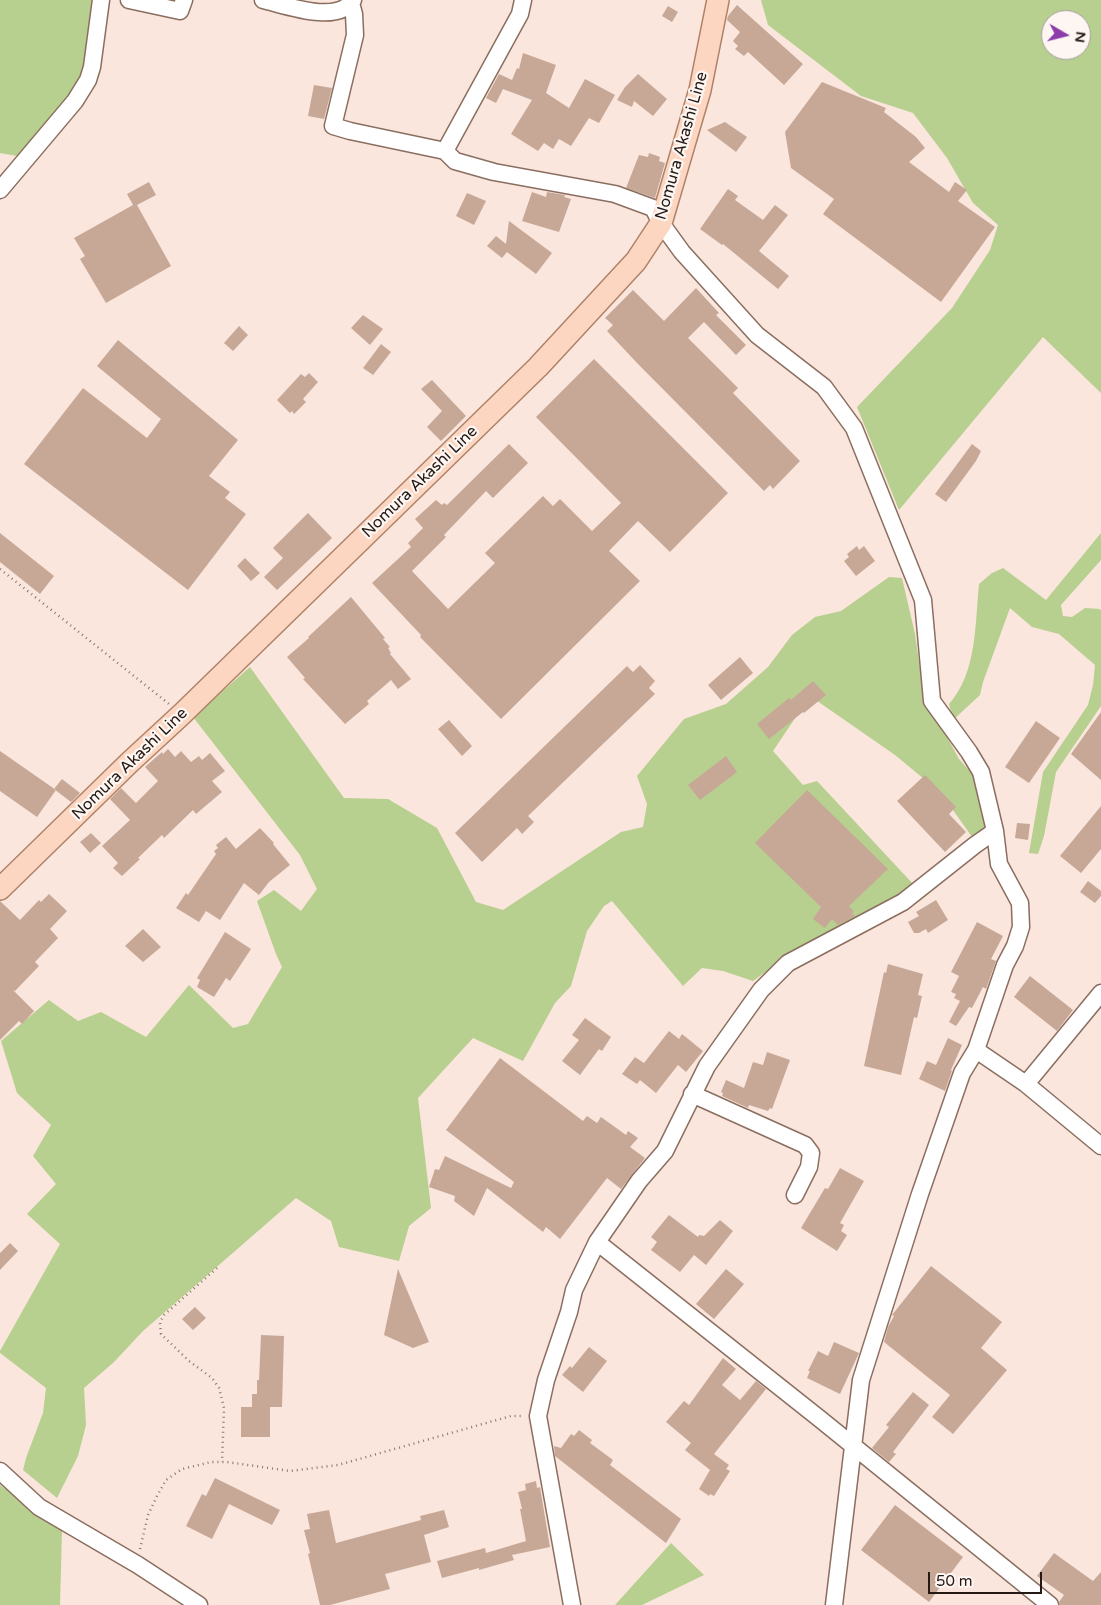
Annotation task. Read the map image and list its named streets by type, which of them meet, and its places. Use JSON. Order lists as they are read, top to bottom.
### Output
{
  "streets": {
    "main road": ["Nomura Akashi Line"]
  },
  "scale_bar": "50 m",
  "north": "right"
}
